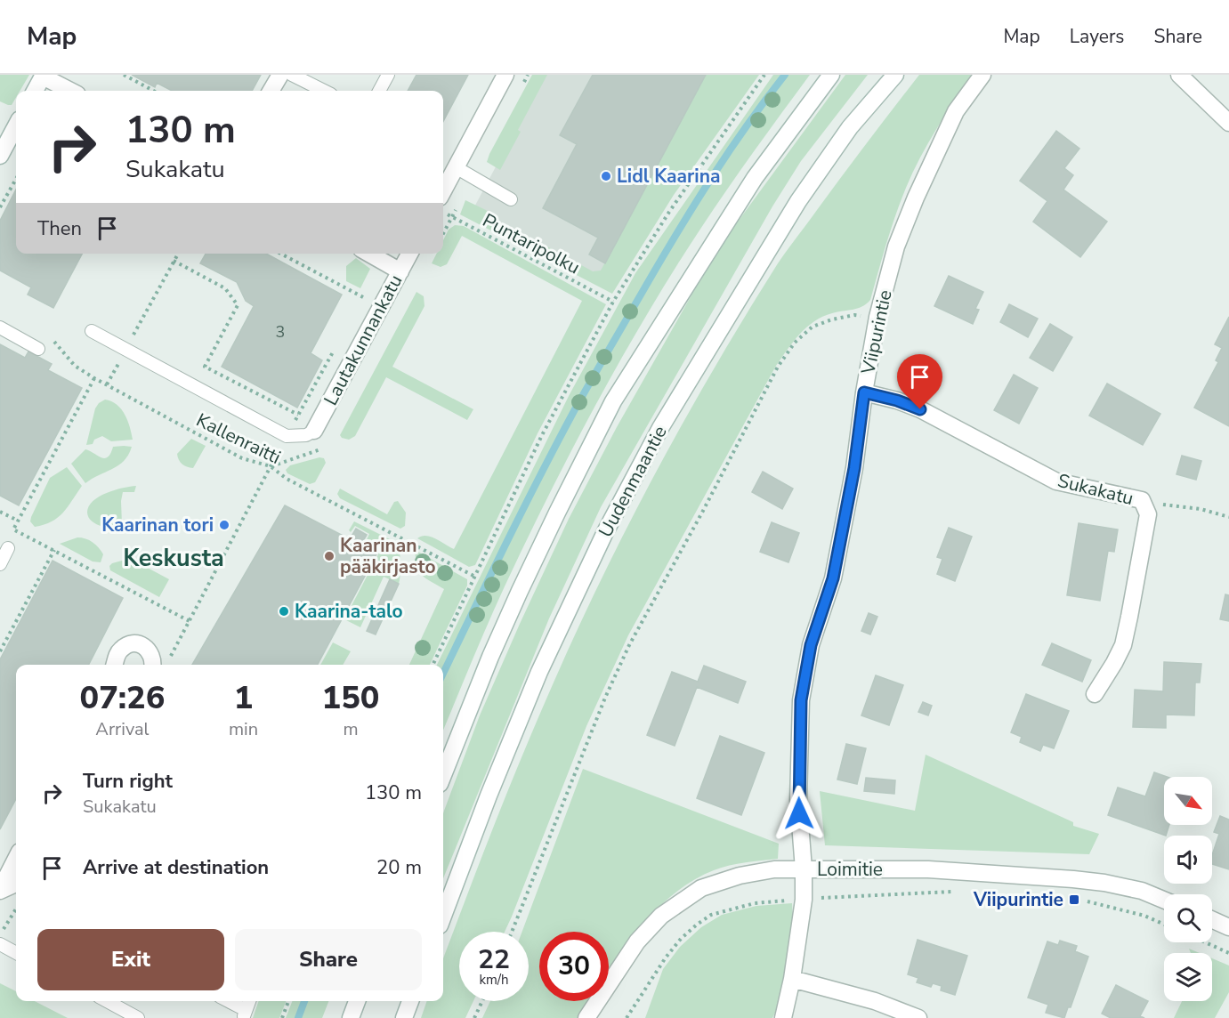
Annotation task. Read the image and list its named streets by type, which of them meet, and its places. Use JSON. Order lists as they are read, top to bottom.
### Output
{
  "streets": {
    "street": [
      "Viipurintie",
      "Lautakunnankatu",
      "Uudenmaantie",
      "Sukakatu",
      "Loimitie"
    ],
    "path": ["Puntaripolku", "Kallenraitti"]
  },
  "crossings": [
    ["Viipurintie", "Sukakatu"],
    ["Viipurintie", "Loimitie"]
  ],
  "districts": ["Keskusta"],
  "places": {
    "other": [
      "Lidl Kaarina",
      "Kaarinan tori",
      "Kaarinan pääkirjasto",
      "Kaarina-talo"
    ],
    "transit": ["Viipurintie"]
  },
  "house_numbers": ["3"],
  "north": "bottom right",
  "page": {
    "header": "Map",
    "nav": ["Map", "Layers", "Share"],
    "turn": ["130 m", "Sukakatu"],
    "then": "Then",
    "eta": [
      "07:26",
      "Arrival",
      "1",
      "min",
      "150",
      "m"
    ],
    "list": [
      {
        "name": "Turn right",
        "note": "Sukakatu",
        "value": "130 m"
      },
      {
        "name": "Arrive at destination",
        "value": "20 m"
      }
    ],
    "buttons": ["Exit", "Share"],
    "speed": "22 km/h",
    "limit": "30"
  }
}
